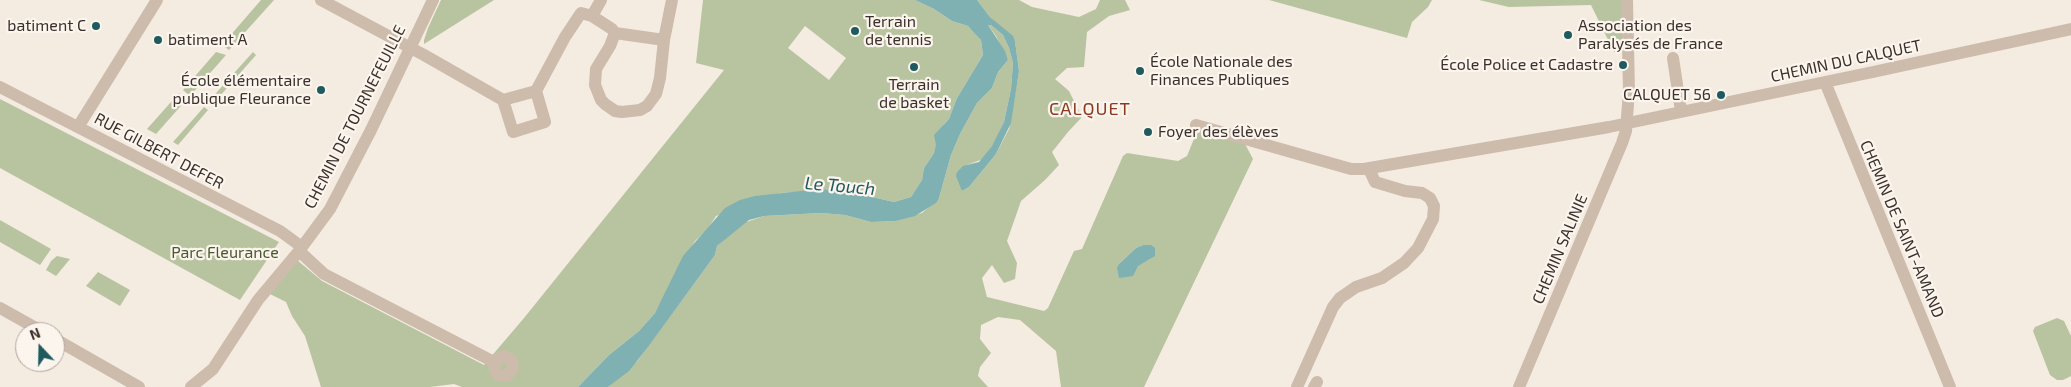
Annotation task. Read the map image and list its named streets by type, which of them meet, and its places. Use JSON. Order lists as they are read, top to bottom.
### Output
{
  "streets": {
    "street": [
      "CHEMIN DU CALQUET",
      "CHEMIN DE TOURNEFEUILLE",
      "RUE GILBERT DEFER",
      "CHEMIN DE SAINT-AMAND",
      "CHEMIN SALINIE"
    ]
  },
  "crossings": [
    ["CHEMIN DU CALQUET", "CHEMIN DE SAINT-AMAND"],
    ["CHEMIN DU CALQUET", "CHEMIN SALINIE"],
    ["CHEMIN DE TOURNEFEUILLE", "RUE GILBERT DEFER"]
  ],
  "districts": ["CALQUET"],
  "water": ["Le Touch"],
  "parks": ["Parc Fleurance"],
  "places": [
    "batiment C",
    "Terrain de tennis",
    "Association des Paralysés de France",
    "batiment A",
    "École Police et Cadastre",
    "Terrain de basket",
    "École Nationale des Finances Publiques",
    "École élémentaire publique Fleurance",
    "CALQUET 56",
    "Foyer des élèves"
  ],
  "north": "top"
}
